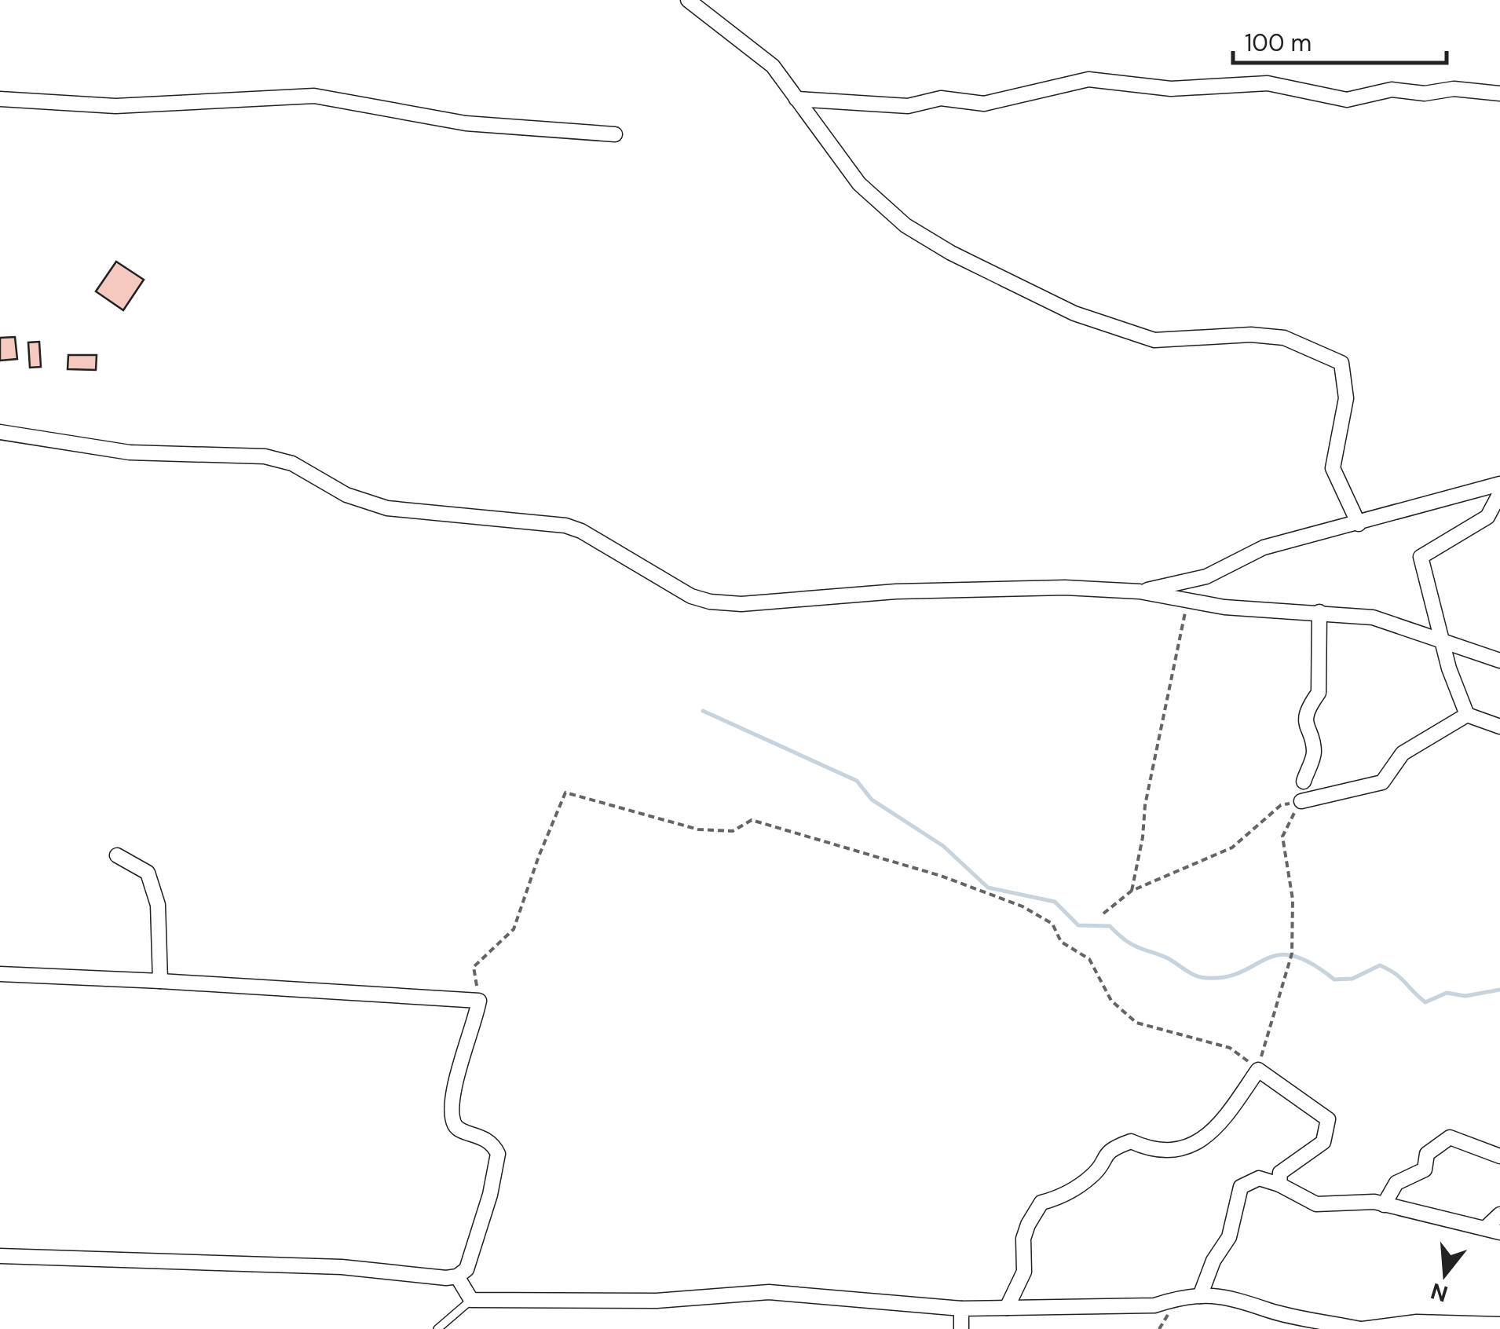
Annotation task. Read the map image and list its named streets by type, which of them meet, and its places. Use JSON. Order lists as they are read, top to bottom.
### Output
{
  "scale_bar": "100 m",
  "north": "bottom"
}
